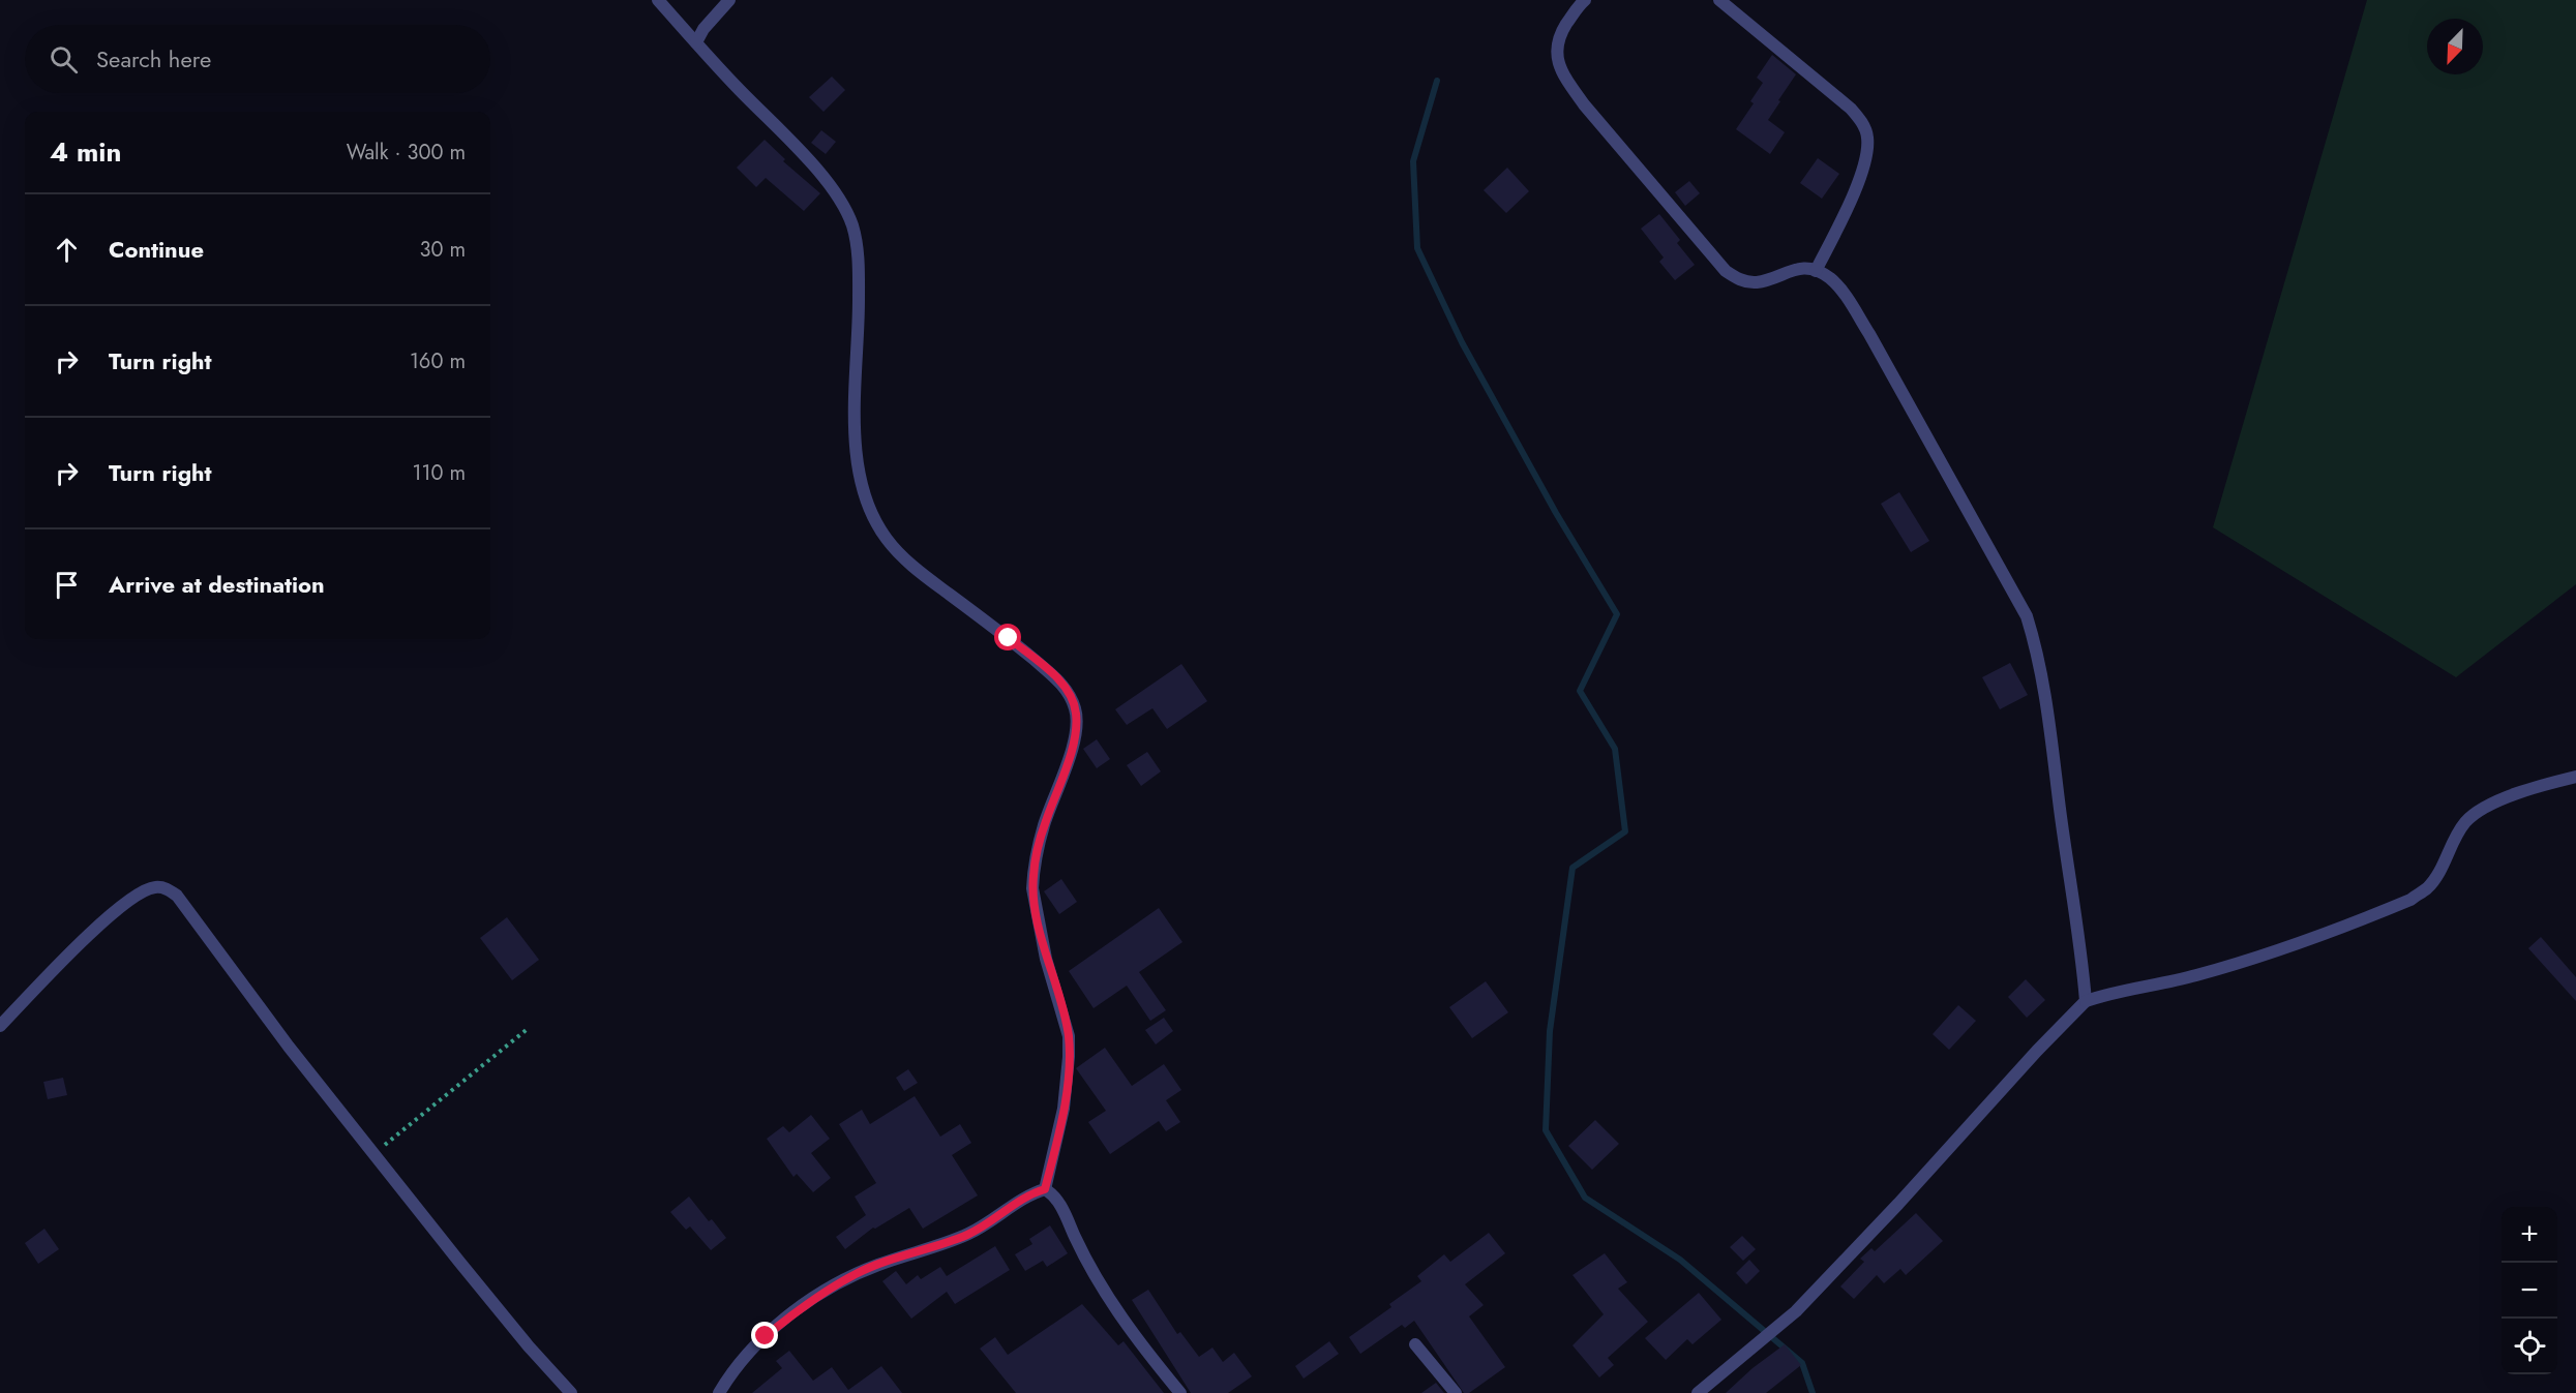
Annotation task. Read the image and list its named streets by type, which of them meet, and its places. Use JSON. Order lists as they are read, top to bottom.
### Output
{
  "north": "bottom left",
  "page": {
    "search": "Search here",
    "heading": ["4 min", "Walk · 300 m"],
    "list": [
      ["Continue", "30 m"],
      ["Turn right", "160 m"],
      ["Turn right", "110 m"],
      "Arrive at destination"
    ],
    "map_buttons": ["+", "−"]
  }
}
